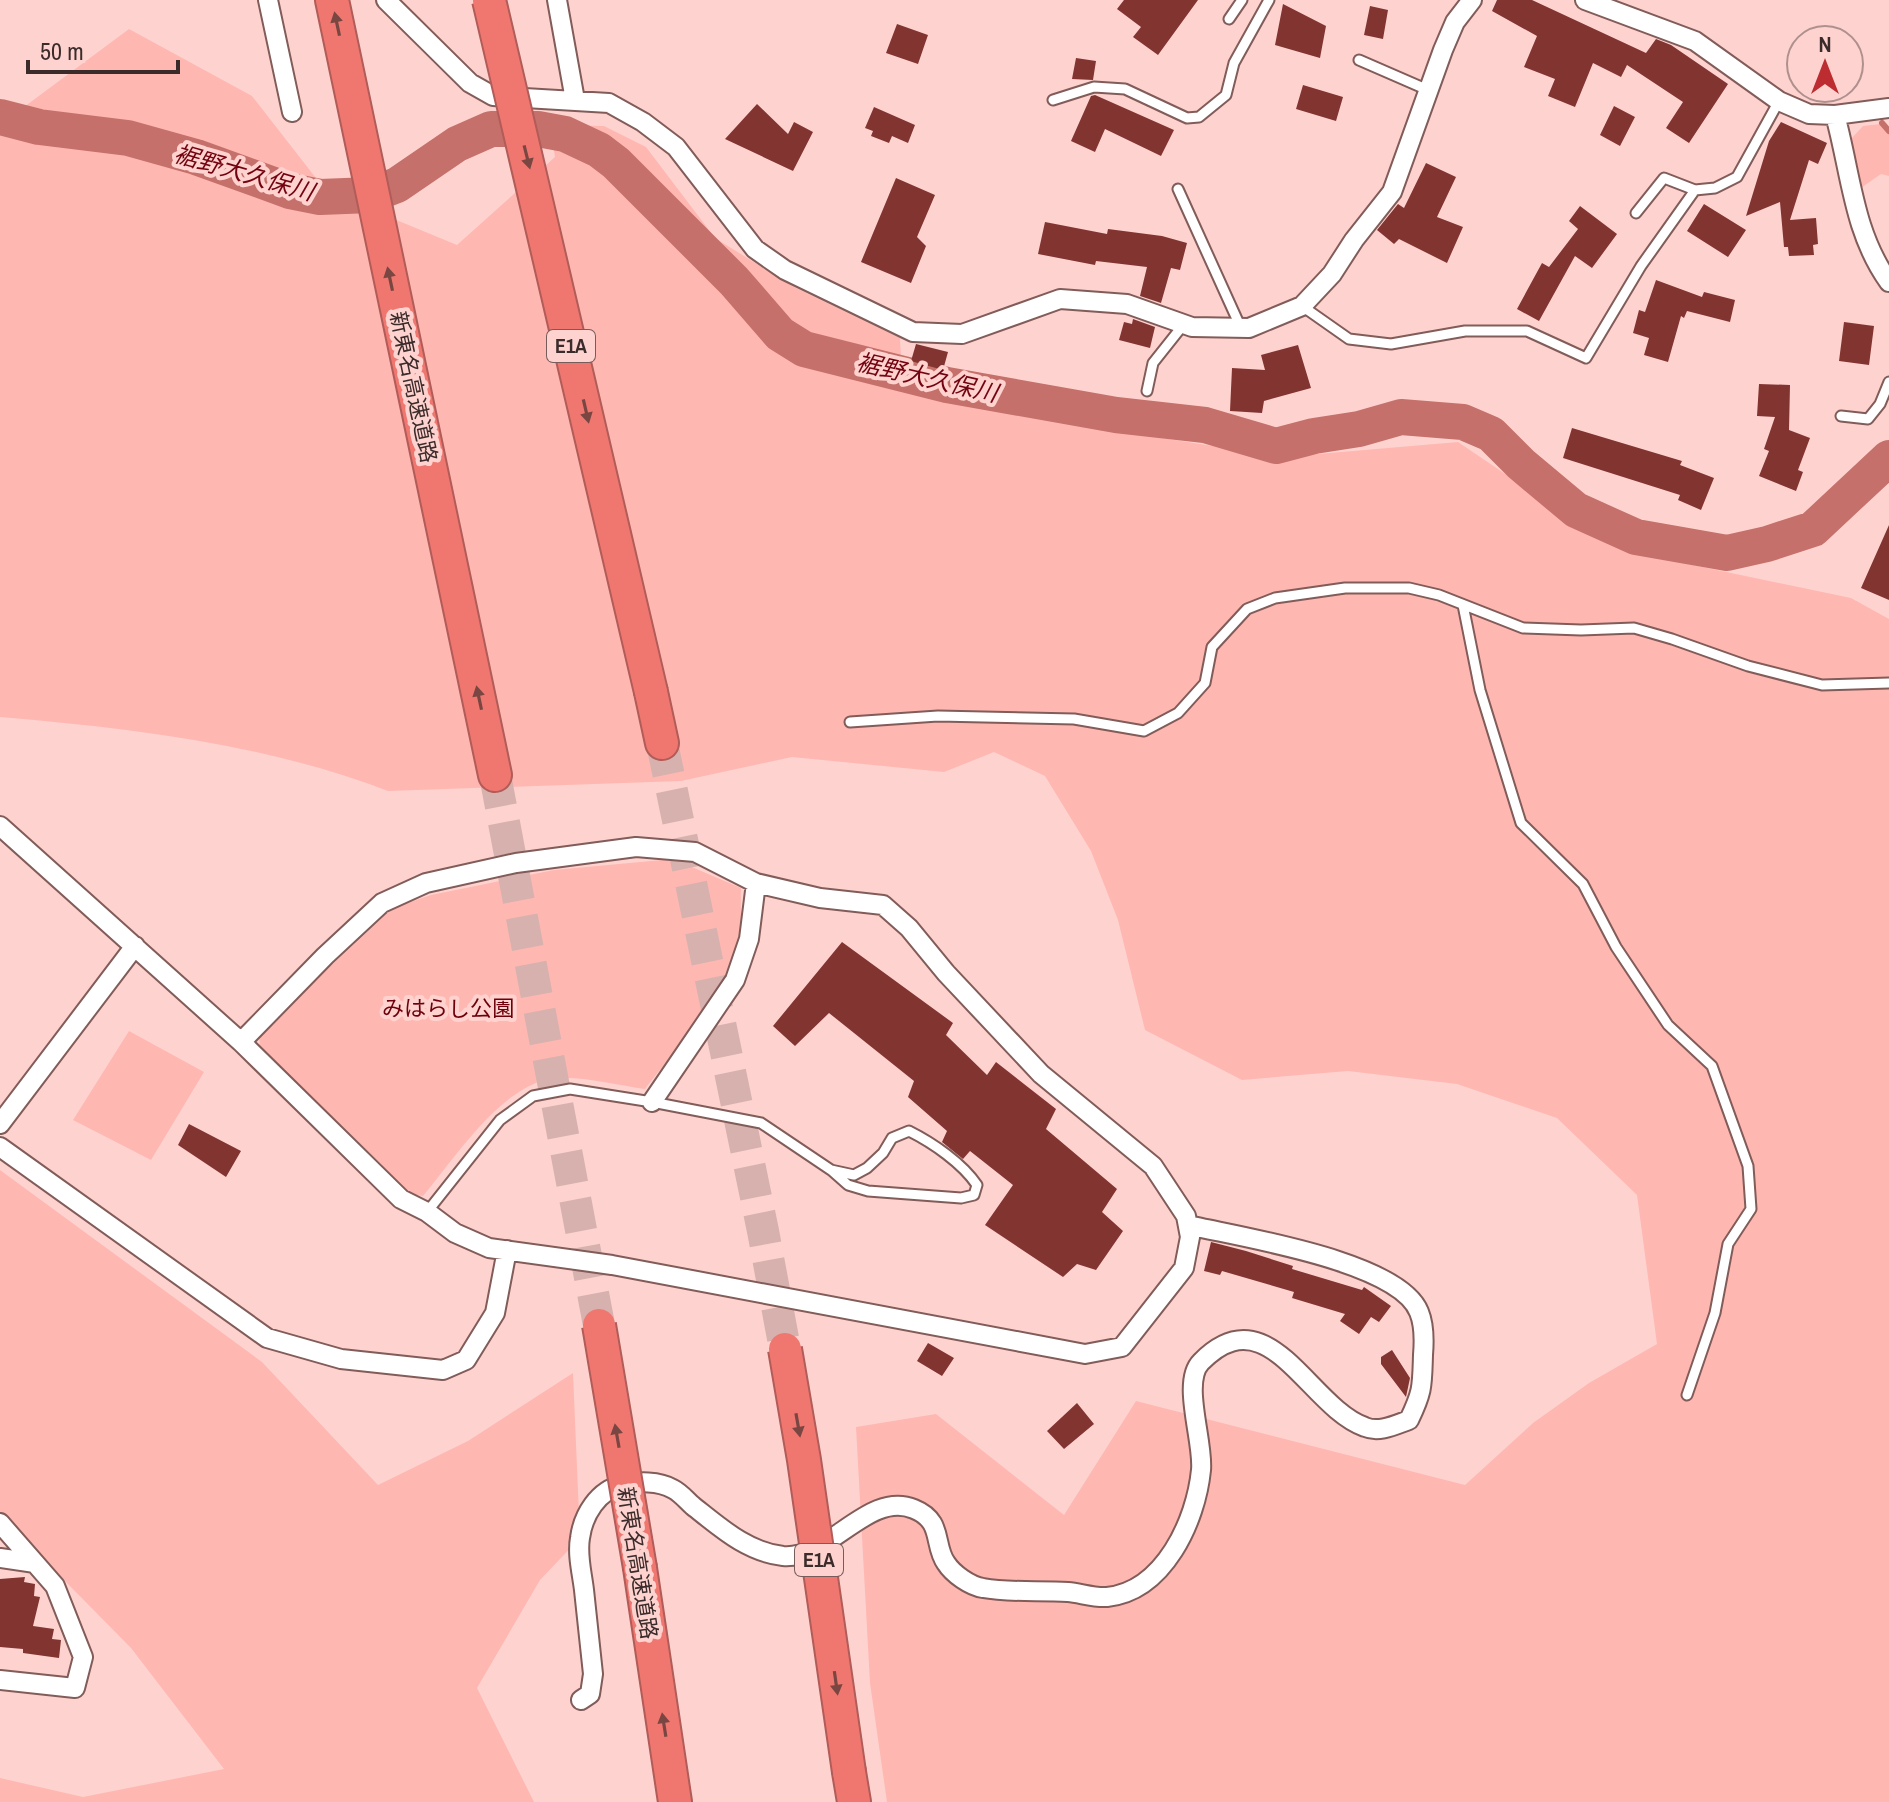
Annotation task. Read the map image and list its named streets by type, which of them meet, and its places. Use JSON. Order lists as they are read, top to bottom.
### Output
{
  "streets": {
    "highway": ["E1A", "新東名高速道路"]
  },
  "water": ["裾野大久保川"],
  "parks": ["みはらし公園"],
  "scale_bar": "50 m",
  "north": "top"
}
